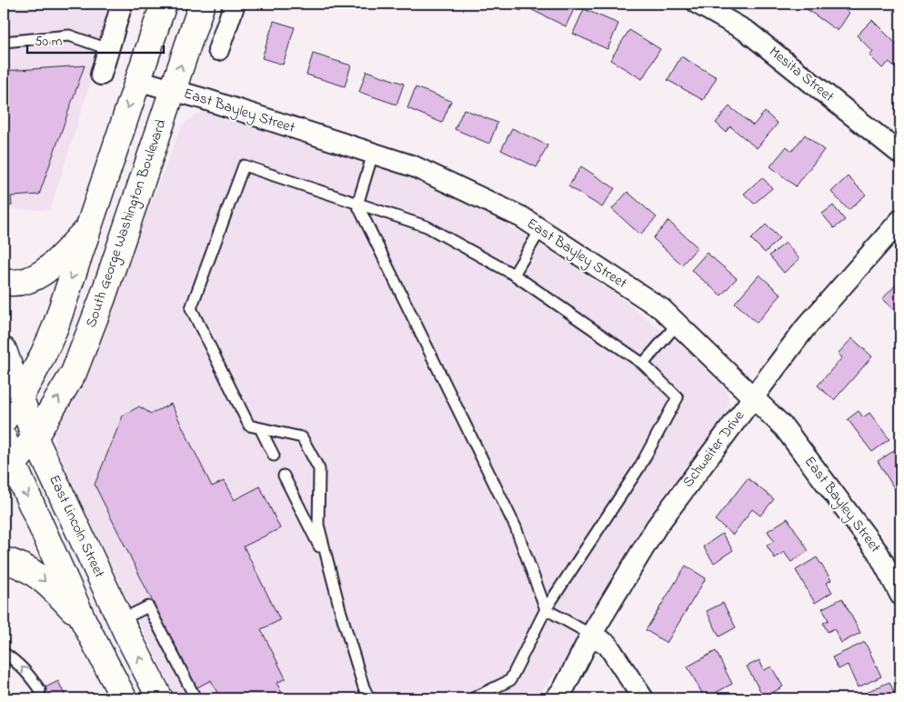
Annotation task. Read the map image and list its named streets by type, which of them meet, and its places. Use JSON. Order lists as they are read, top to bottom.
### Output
{
  "streets": {
    "street": [
      "Mesita Street",
      "East Bayley Street",
      "South George Washington Boulevard",
      "Schweiter Drive",
      "East Lincoln Street"
    ]
  },
  "crossings": [
    ["East Bayley Street", "South George Washington Boulevard"],
    ["East Bayley Street", "Schweiter Drive"],
    ["South George Washington Boulevard", "East Lincoln Street"]
  ],
  "scale_bar": "50 m"
}
